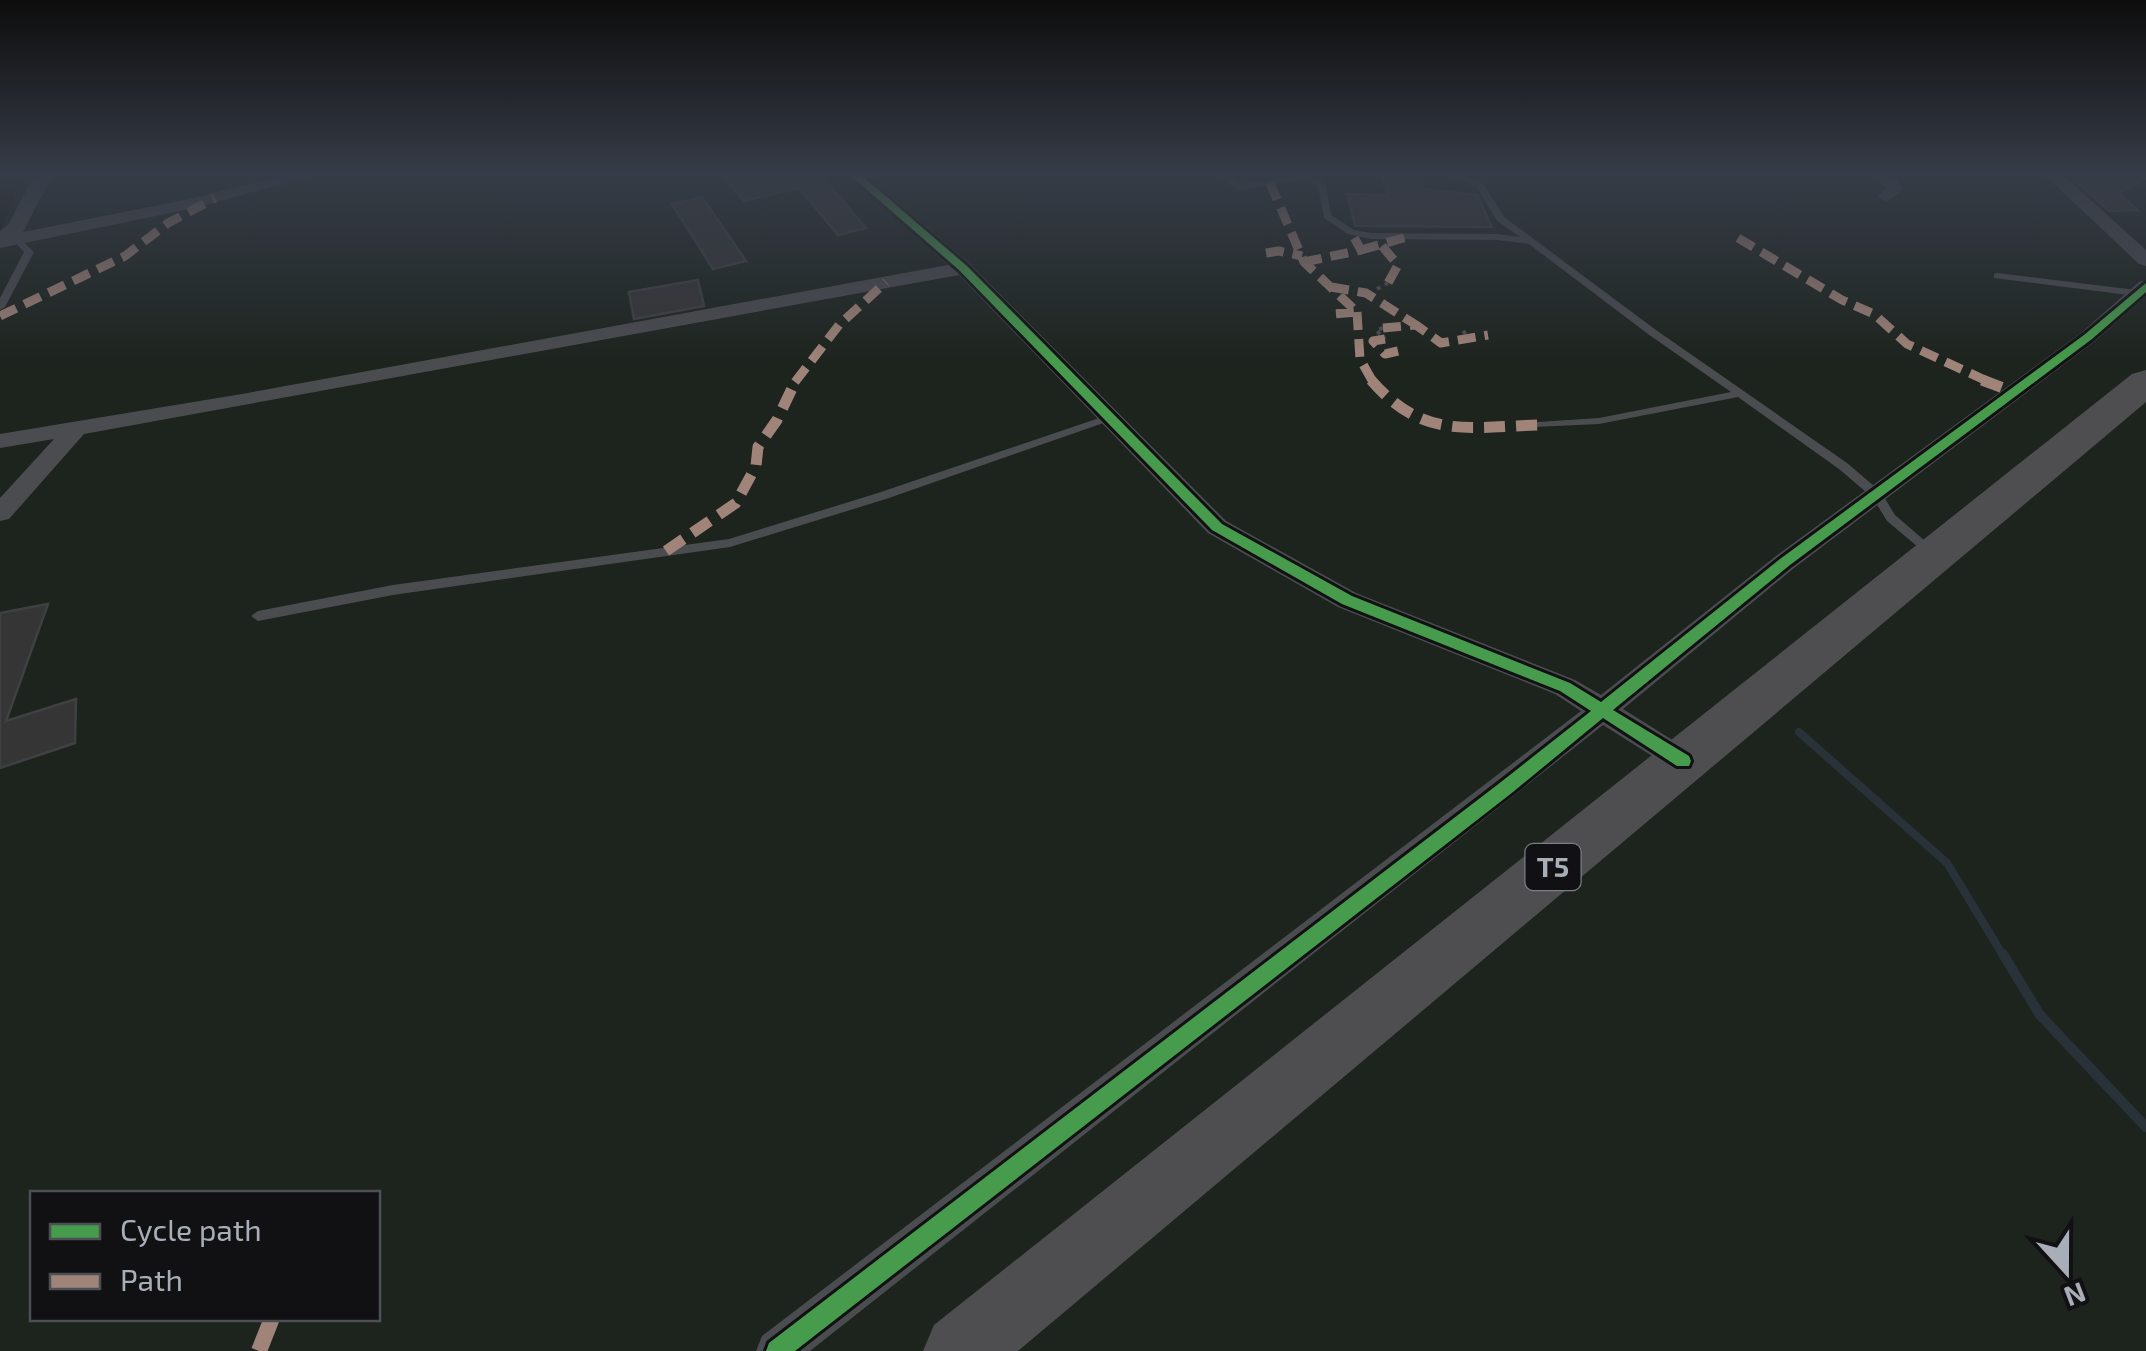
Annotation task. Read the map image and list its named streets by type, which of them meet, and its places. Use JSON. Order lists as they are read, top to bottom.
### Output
{
  "streets": {
    "highway": ["T5"]
  },
  "legend": ["Cycle path", "Path"],
  "north": "bottom"
}
